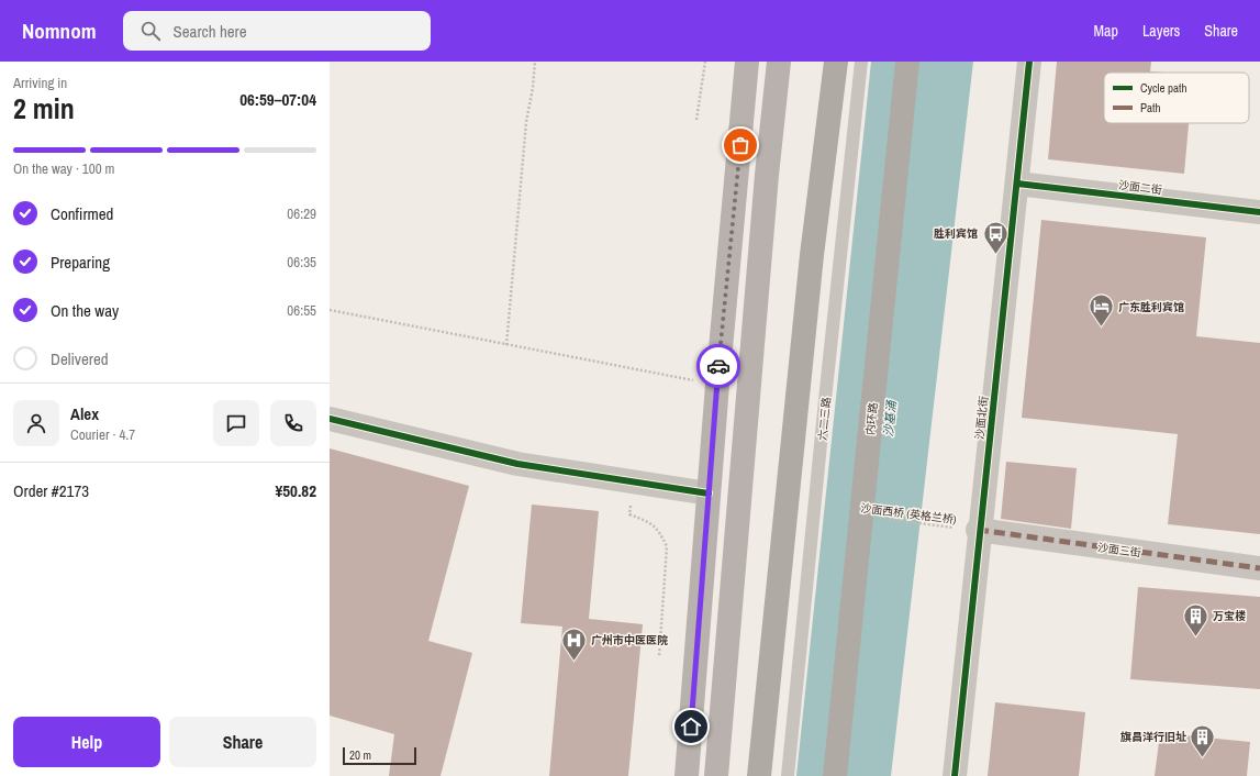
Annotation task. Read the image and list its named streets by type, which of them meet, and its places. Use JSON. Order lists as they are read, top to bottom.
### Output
{
  "streets": {
    "highway": ["内环路"],
    "street": ["沙面二街", "沙面北街", "沙面三街"],
    "lane": ["六二三路"],
    "path": ["沙面西桥 (英格兰桥)"]
  },
  "crossings": [
    ["沙面二街", "沙面北街"],
    ["沙面北街", "沙面西桥 (英格兰桥)"],
    ["沙面北街", "沙面三街"],
    ["沙面西桥 (英格兰桥)", "沙面三街"]
  ],
  "water": ["沙基涌"],
  "places": {
    "bus stop": ["胜利宾馆"],
    "hotel": ["广东胜利宾馆"],
    "building": ["万宝楼", "旗昌洋行旧址"],
    "hospital": ["广州市中医医院"]
  },
  "legend": ["Cycle path", "Path"],
  "scale_bar": "20 m",
  "page": {
    "header": "Nomnom",
    "search": "Search here",
    "nav": ["Map", "Layers", "Share"],
    "heading": ["2 min", "Arriving in", "06:59–07:04"],
    "panel": [
      "Alex",
      "Courier · 4.7",
      "Order #2173",
      "¥50.82"
    ],
    "bar": "On the way · 100 m",
    "list": [
      ["Confirmed", "06:29"],
      ["Preparing", "06:35"],
      ["On the way", "06:55"],
      "Delivered"
    ],
    "buttons": ["Help", "Share"],
    "scale": "20 m"
  }
}
